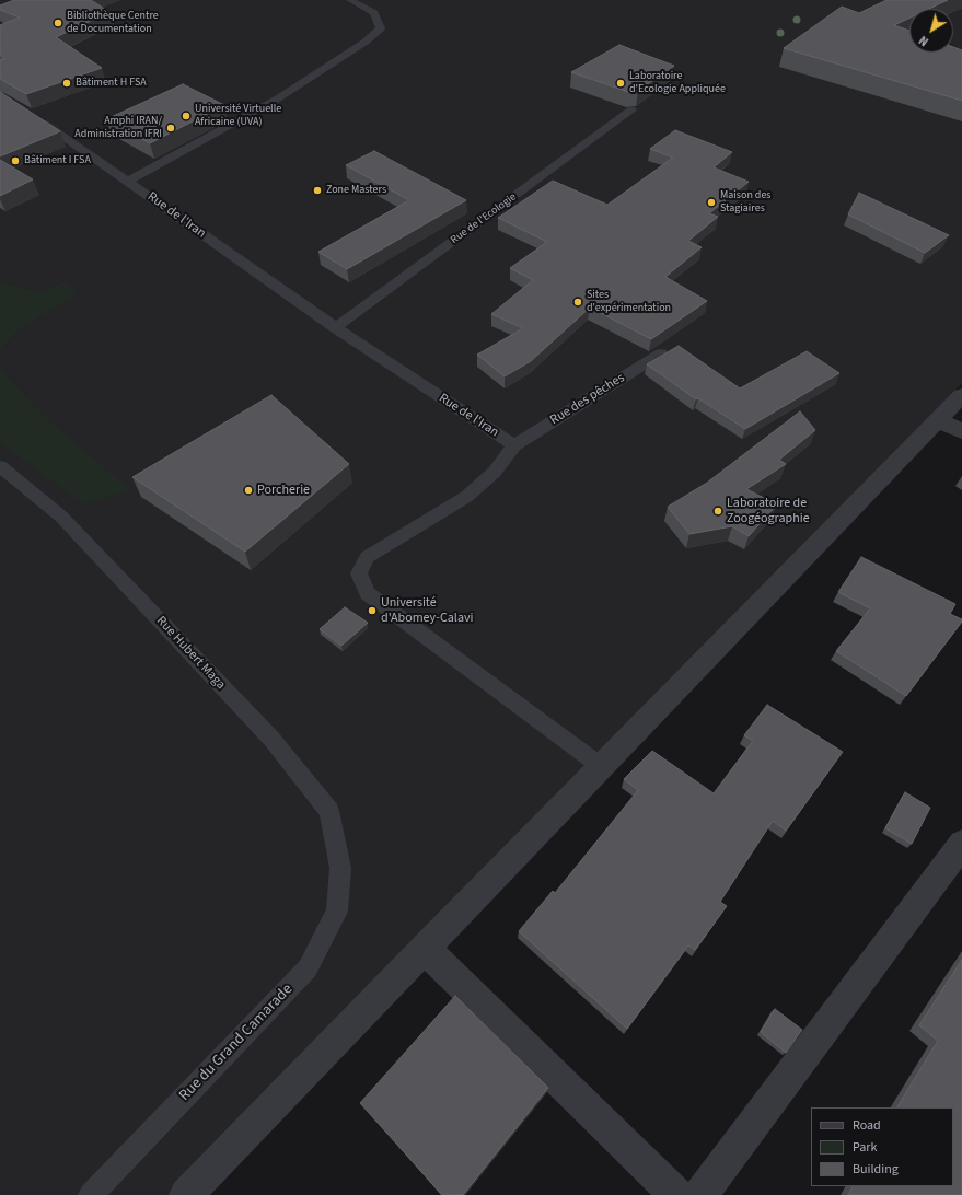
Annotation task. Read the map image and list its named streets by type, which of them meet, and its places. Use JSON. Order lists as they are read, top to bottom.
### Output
{
  "streets": {
    "lane": [
      "Rue de l'Iran",
      "Rue de l'Ecologie",
      "Rue des pêches",
      "Rue Hubert Maga",
      "Rue du Grand Camarade"
    ]
  },
  "crossings": [
    ["Rue de l'Iran", "Rue de l'Ecologie"],
    ["Rue de l'Iran", "Rue des pêches"],
    ["Rue Hubert Maga", "Rue du Grand Camarade"]
  ],
  "places": [
    "Bibliothèque Centre de Documentation",
    "Bâtiment H FSA",
    "Laboratoire d'Ecologie Appliquée",
    "Université Virtuelle Africaine (UVA)",
    "Amphi IRAN/ Administration IFRI",
    "Bâtiment I FSA",
    "Zone Masters",
    "Maison des Stagiaires",
    "Sites d'expérimentation",
    "Porcherie",
    "Laboratoire de Zoogéographie",
    "Université d'Abomey-Calavi"
  ],
  "legend": ["Road", "Park", "Building"],
  "north": "bottom left"
}
